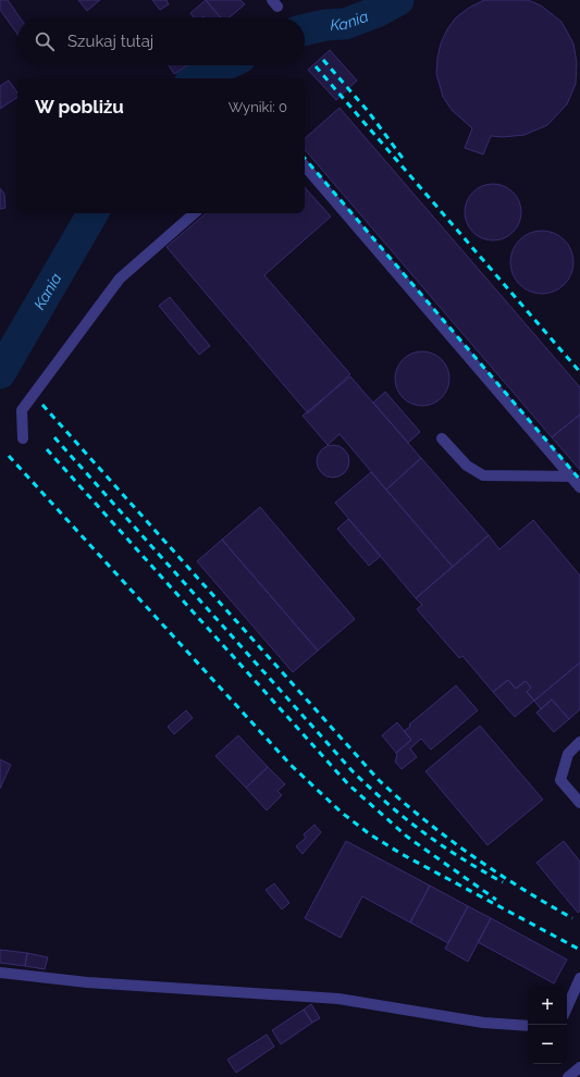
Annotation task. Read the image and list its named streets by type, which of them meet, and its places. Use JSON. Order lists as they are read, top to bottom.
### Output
{
  "water": ["Kania"],
  "page": {
    "search": "Szukaj tutaj",
    "heading": ["W pobliżu", "Wyniki: 0"],
    "map_buttons": ["+", "−"]
  }
}
